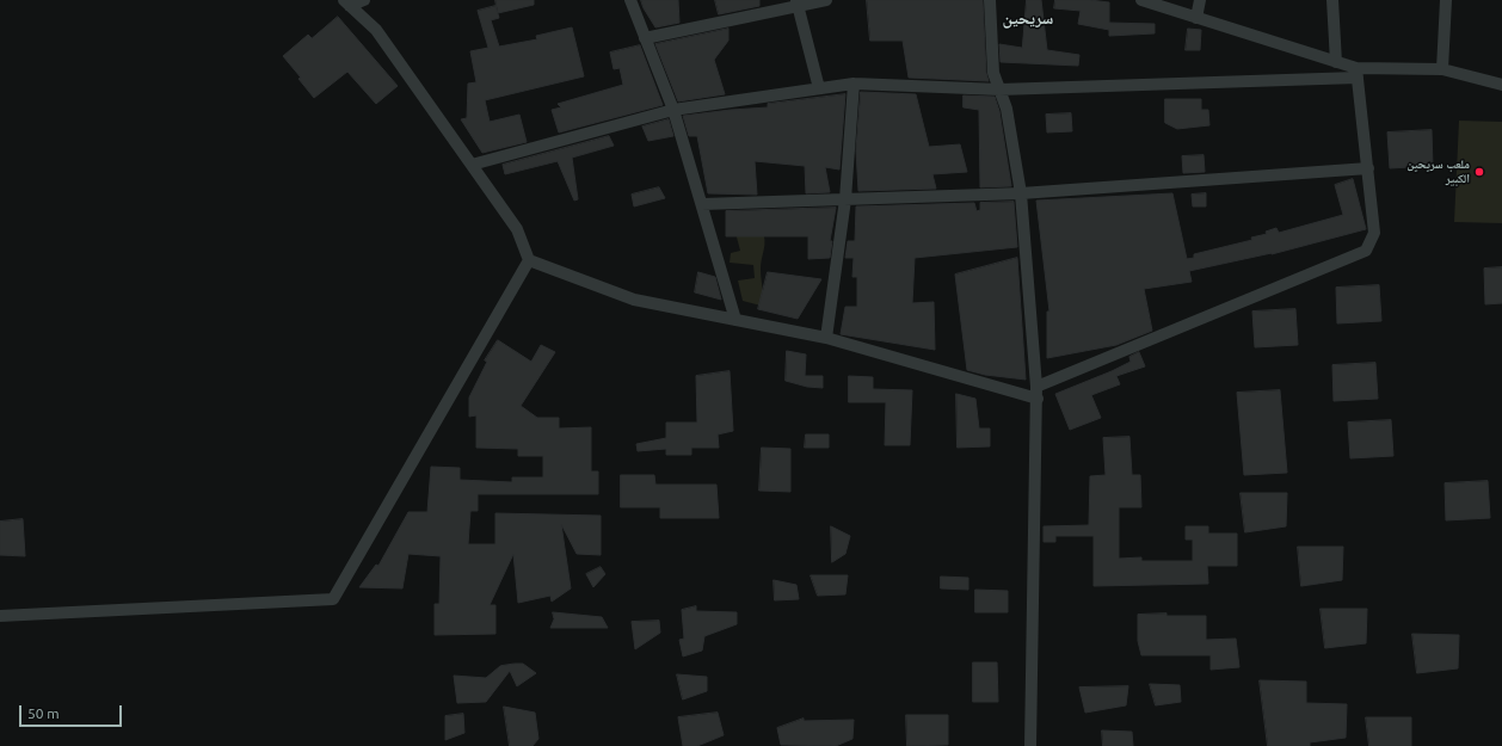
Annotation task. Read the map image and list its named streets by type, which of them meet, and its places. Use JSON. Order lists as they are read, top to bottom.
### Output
{
  "districts": ["سريحين"],
  "places": ["ملعب سريحين الكبير"],
  "scale_bar": "50 m"
}
